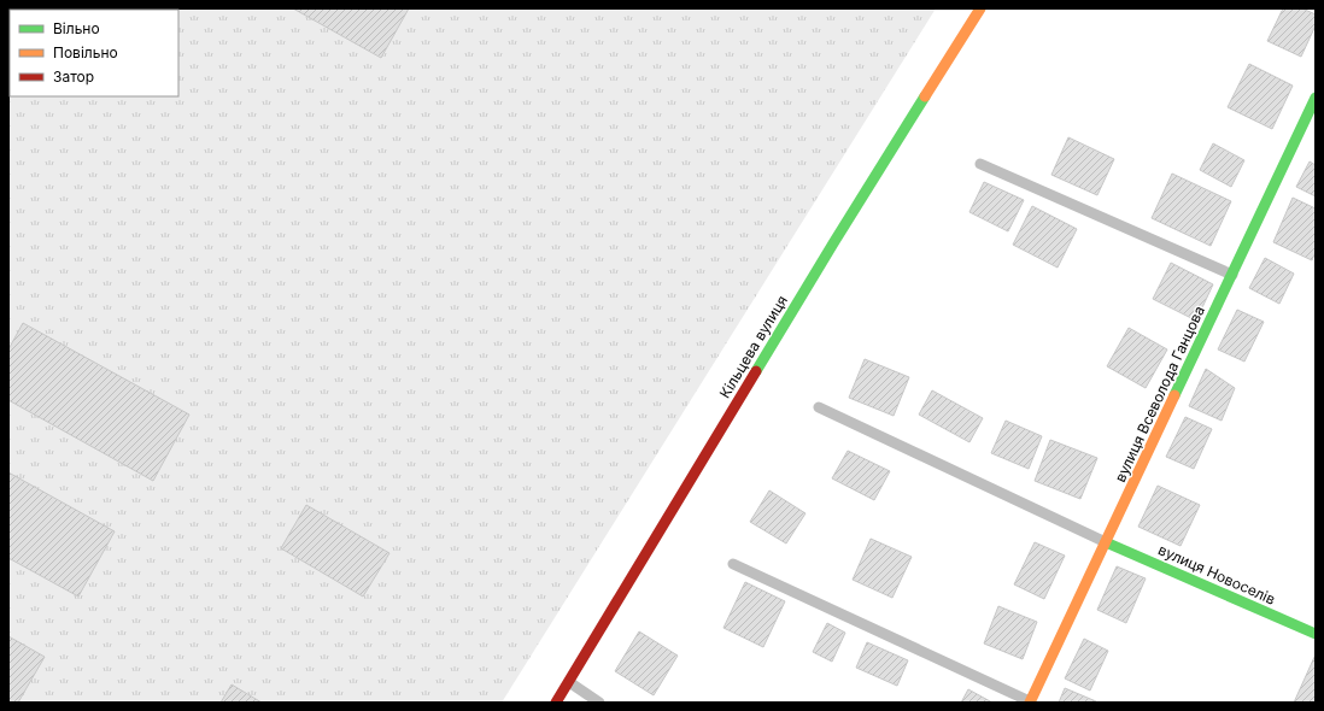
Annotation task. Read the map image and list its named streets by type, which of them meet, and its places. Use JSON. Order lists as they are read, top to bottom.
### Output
{
  "streets": {
    "street": ["Кільцева вулиця", "вулиця Всеволода Ганцова", "вулиця Новоселів"]
  },
  "crossings": [
    ["вулиця Всеволода Ганцова", "вулиця Новоселів"]
  ],
  "legend": ["Вільно", "Повільно", "Затор"]
}
